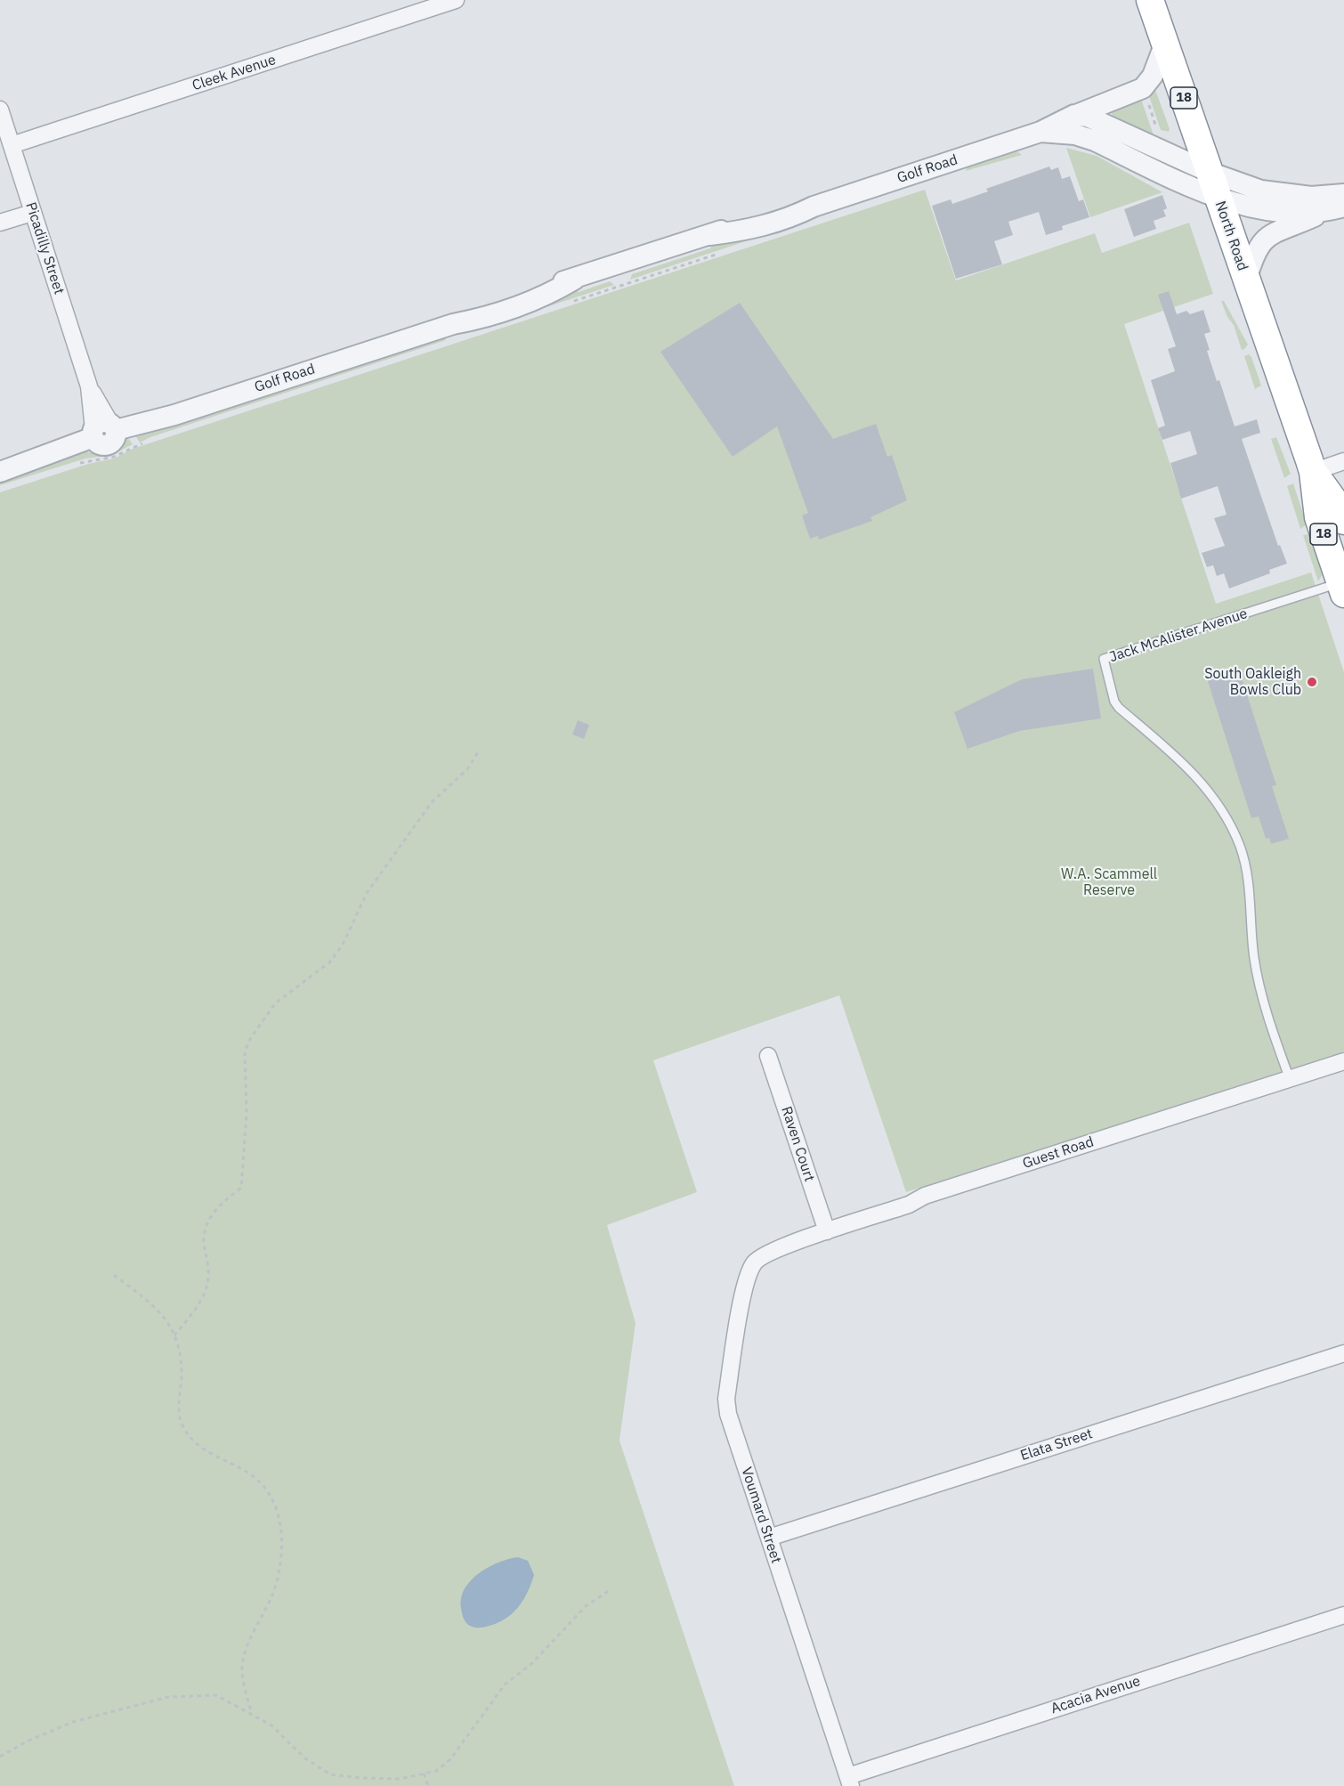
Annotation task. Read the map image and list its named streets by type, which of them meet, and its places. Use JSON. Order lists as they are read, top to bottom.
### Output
{
  "streets": {
    "highway": ["18", "North Road"],
    "street": [
      "Cleek Avenue",
      "Golf Road",
      "Picadilly Street",
      "Raven Court",
      "Guest Road",
      "Elata Street",
      "Voumard Street",
      "Acacia Avenue"
    ],
    "lane": ["Jack McAlister Avenue"]
  },
  "crossings": [
    ["Cleek Avenue", "Picadilly Street"],
    ["Golf Road", "North Road"],
    ["Golf Road", "Picadilly Street"],
    ["North Road", "Jack McAlister Avenue"],
    ["Jack McAlister Avenue", "Guest Road"],
    ["Raven Court", "Guest Road"],
    ["Guest Road", "Voumard Street"],
    ["Elata Street", "Voumard Street"],
    ["Voumard Street", "Acacia Avenue"]
  ],
  "parks": ["W.A. Scammell Reserve"],
  "places": ["South Oakleigh Bowls Club"]
}
